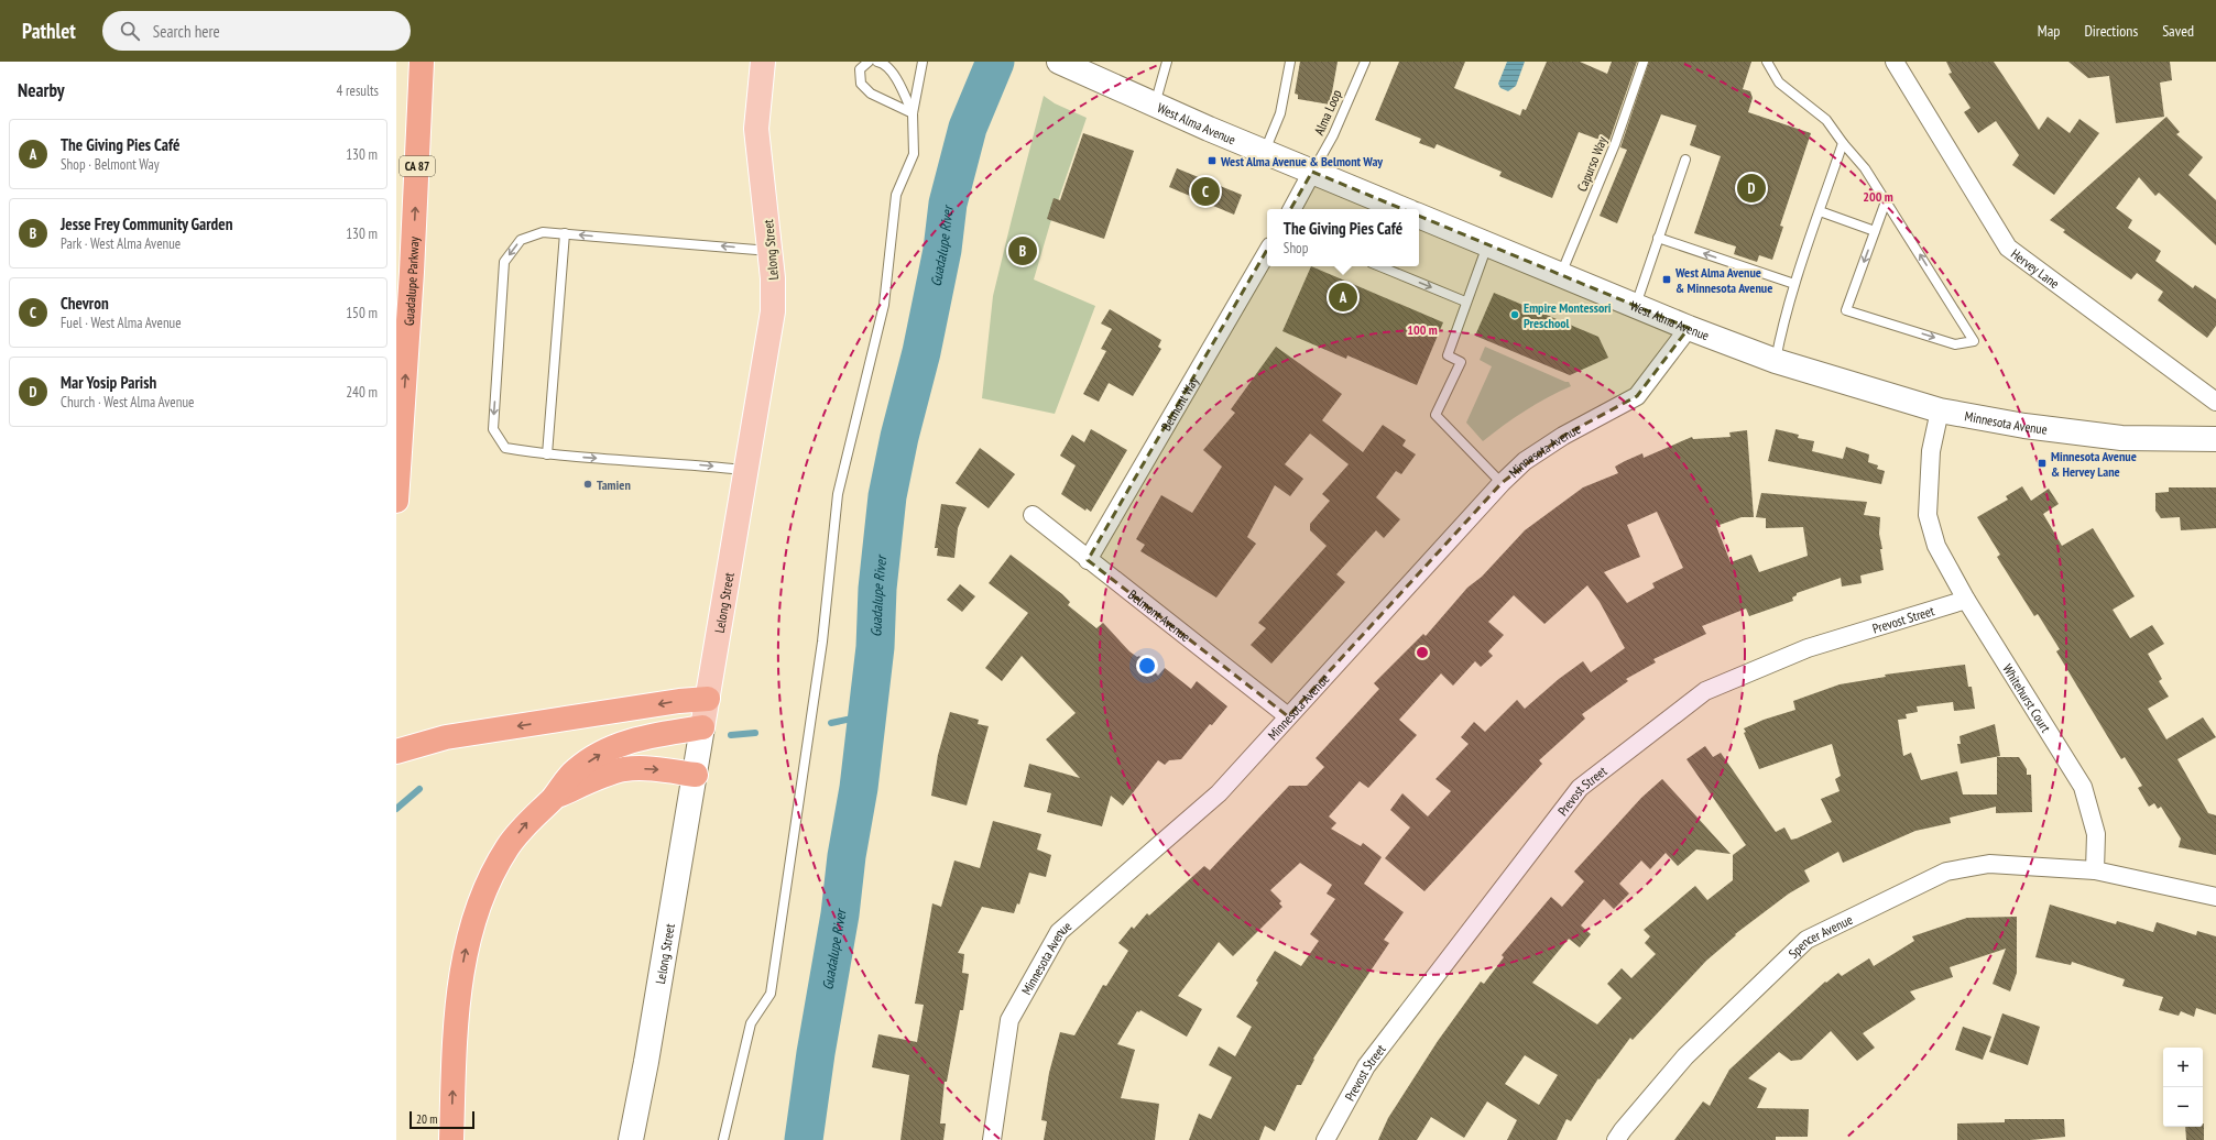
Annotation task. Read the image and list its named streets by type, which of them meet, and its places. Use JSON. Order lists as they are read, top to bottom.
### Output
{
  "streets": {
    "highway": ["CA 87", "Guadalupe Parkway"],
    "main road": ["West Alma Avenue", "Lelong Street", "Minnesota Avenue"],
    "street": [
      "Hervey Lane",
      "Belmont Way",
      "Belmont Avenue",
      "Prevost Street",
      "Whitehurst Court",
      "Spencer Avenue"
    ],
    "lane": ["Alma Loop", "Capurso Way"]
  },
  "crossings": [
    ["Alma Loop", "West Alma Avenue"],
    ["West Alma Avenue", "Capurso Way"],
    ["West Alma Avenue", "Minnesota Avenue"],
    ["Belmont Way", "Belmont Avenue"],
    ["Minnesota Avenue", "Belmont Avenue"],
    ["Minnesota Avenue", "Whitehurst Court"],
    ["Prevost Street", "Whitehurst Court"],
    ["Whitehurst Court", "Spencer Avenue"]
  ],
  "one_way": ["Guadalupe Parkway"],
  "water": ["Guadalupe River"],
  "places": {
    "transit": ["West Alma Avenue & Belmont Way", "West Alma Avenue & Minnesota Avenue", "Minnesota Avenue & Hervey Lane"],
    "other": ["Empire Montessori Preschool", "Tamien"]
  },
  "scale_bar": "20 m",
  "page": {
    "header": "Pathlet",
    "search": "Search here",
    "nav": ["Map", "Directions", "Saved"],
    "heading": ["Nearby", "4 results"],
    "list": [
      {
        "mark": "A",
        "name": "The Giving Pies Café",
        "note": "Shop · Belmont Way",
        "value": "130 m"
      },
      {
        "mark": "B",
        "name": "Jesse Frey Community Garden",
        "note": "Park · West Alma Avenue",
        "value": "130 m"
      },
      {
        "mark": "C",
        "name": "Chevron",
        "note": "Fuel · West Alma Avenue",
        "value": "150 m"
      },
      {
        "mark": "D",
        "name": "Mar Yosip Parish",
        "note": "Church · West Alma Avenue",
        "value": "240 m"
      }
    ],
    "pins": [
      "D",
      "C",
      "B",
      "A"
    ],
    "popup": ["The Giving Pies Café", "Shop"],
    "map_buttons": ["+", "−"],
    "scale": "20 m"
  },
  "rings": ["200 m", "100 m"]
}
